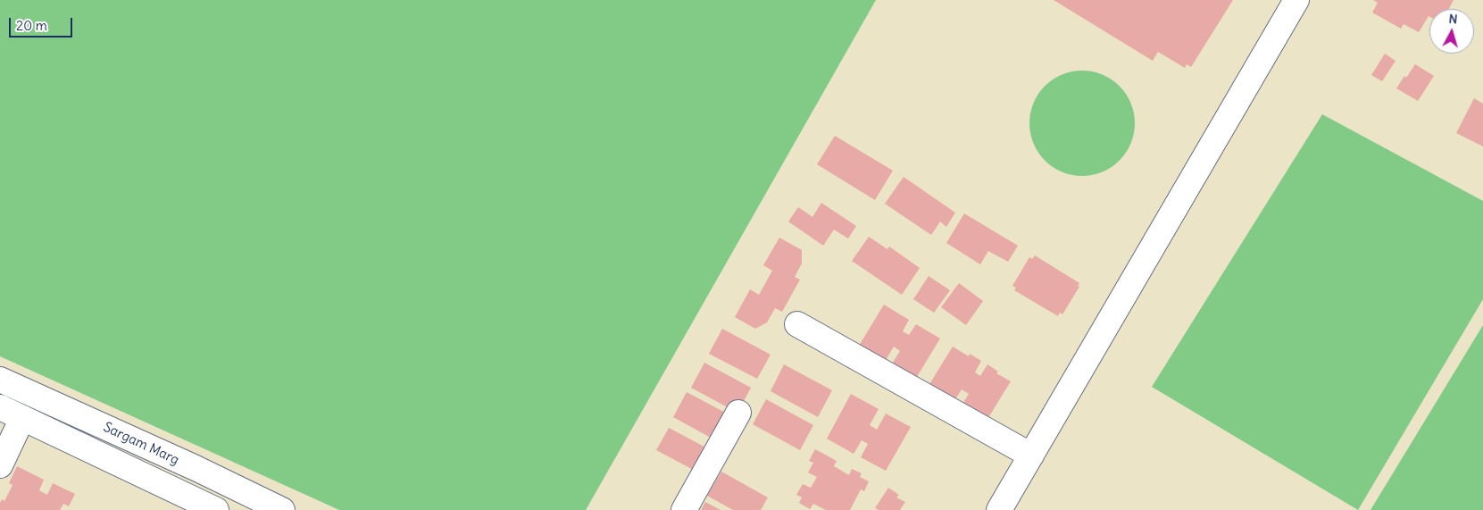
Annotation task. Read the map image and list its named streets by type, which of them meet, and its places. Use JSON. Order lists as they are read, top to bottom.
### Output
{
  "streets": {
    "street": ["Sargam Marg"]
  },
  "scale_bar": "20 m",
  "north": "top"
}
